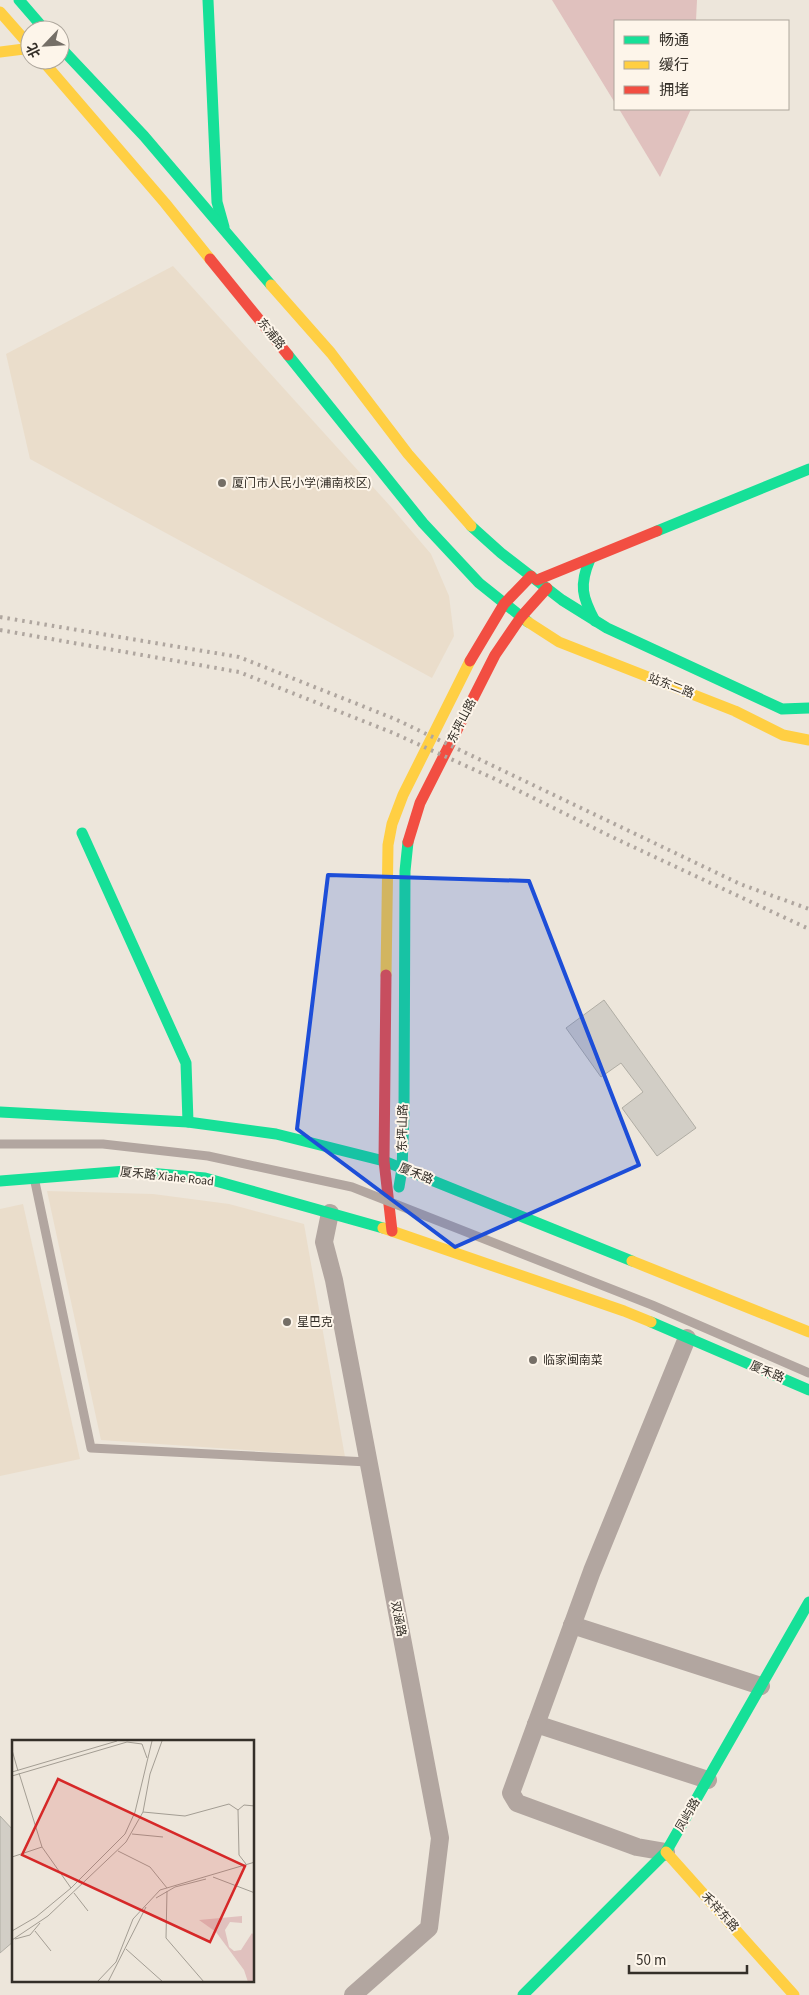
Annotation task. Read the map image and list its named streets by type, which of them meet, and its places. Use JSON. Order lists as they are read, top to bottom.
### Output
{
  "streets": {
    "main road": [
      "东浦路",
      "站东二路",
      "东坪山路",
      "厦禾路",
      "厦禾路 Xiahe Road",
      "凤屿路",
      "禾祥东路"
    ],
    "street": ["双涵路"]
  },
  "crossings": [
    ["东浦路", "站东二路"],
    ["东浦路", "东坪山路"],
    ["站东二路", "东坪山路"],
    ["东坪山路", "厦禾路"],
    ["厦禾路", "厦禾路 Xiahe Road"],
    ["厦禾路", "双涵路"],
    ["厦禾路 Xiahe Road", "双涵路"],
    ["凤屿路", "禾祥东路"]
  ],
  "places": ["厦门市人民小学(浦南校区)", "星巴克", "临家闽南菜"],
  "legend": ["畅通", "缓行", "拥堵"],
  "scale_bar": "50 m",
  "north": "bottom left"
}
